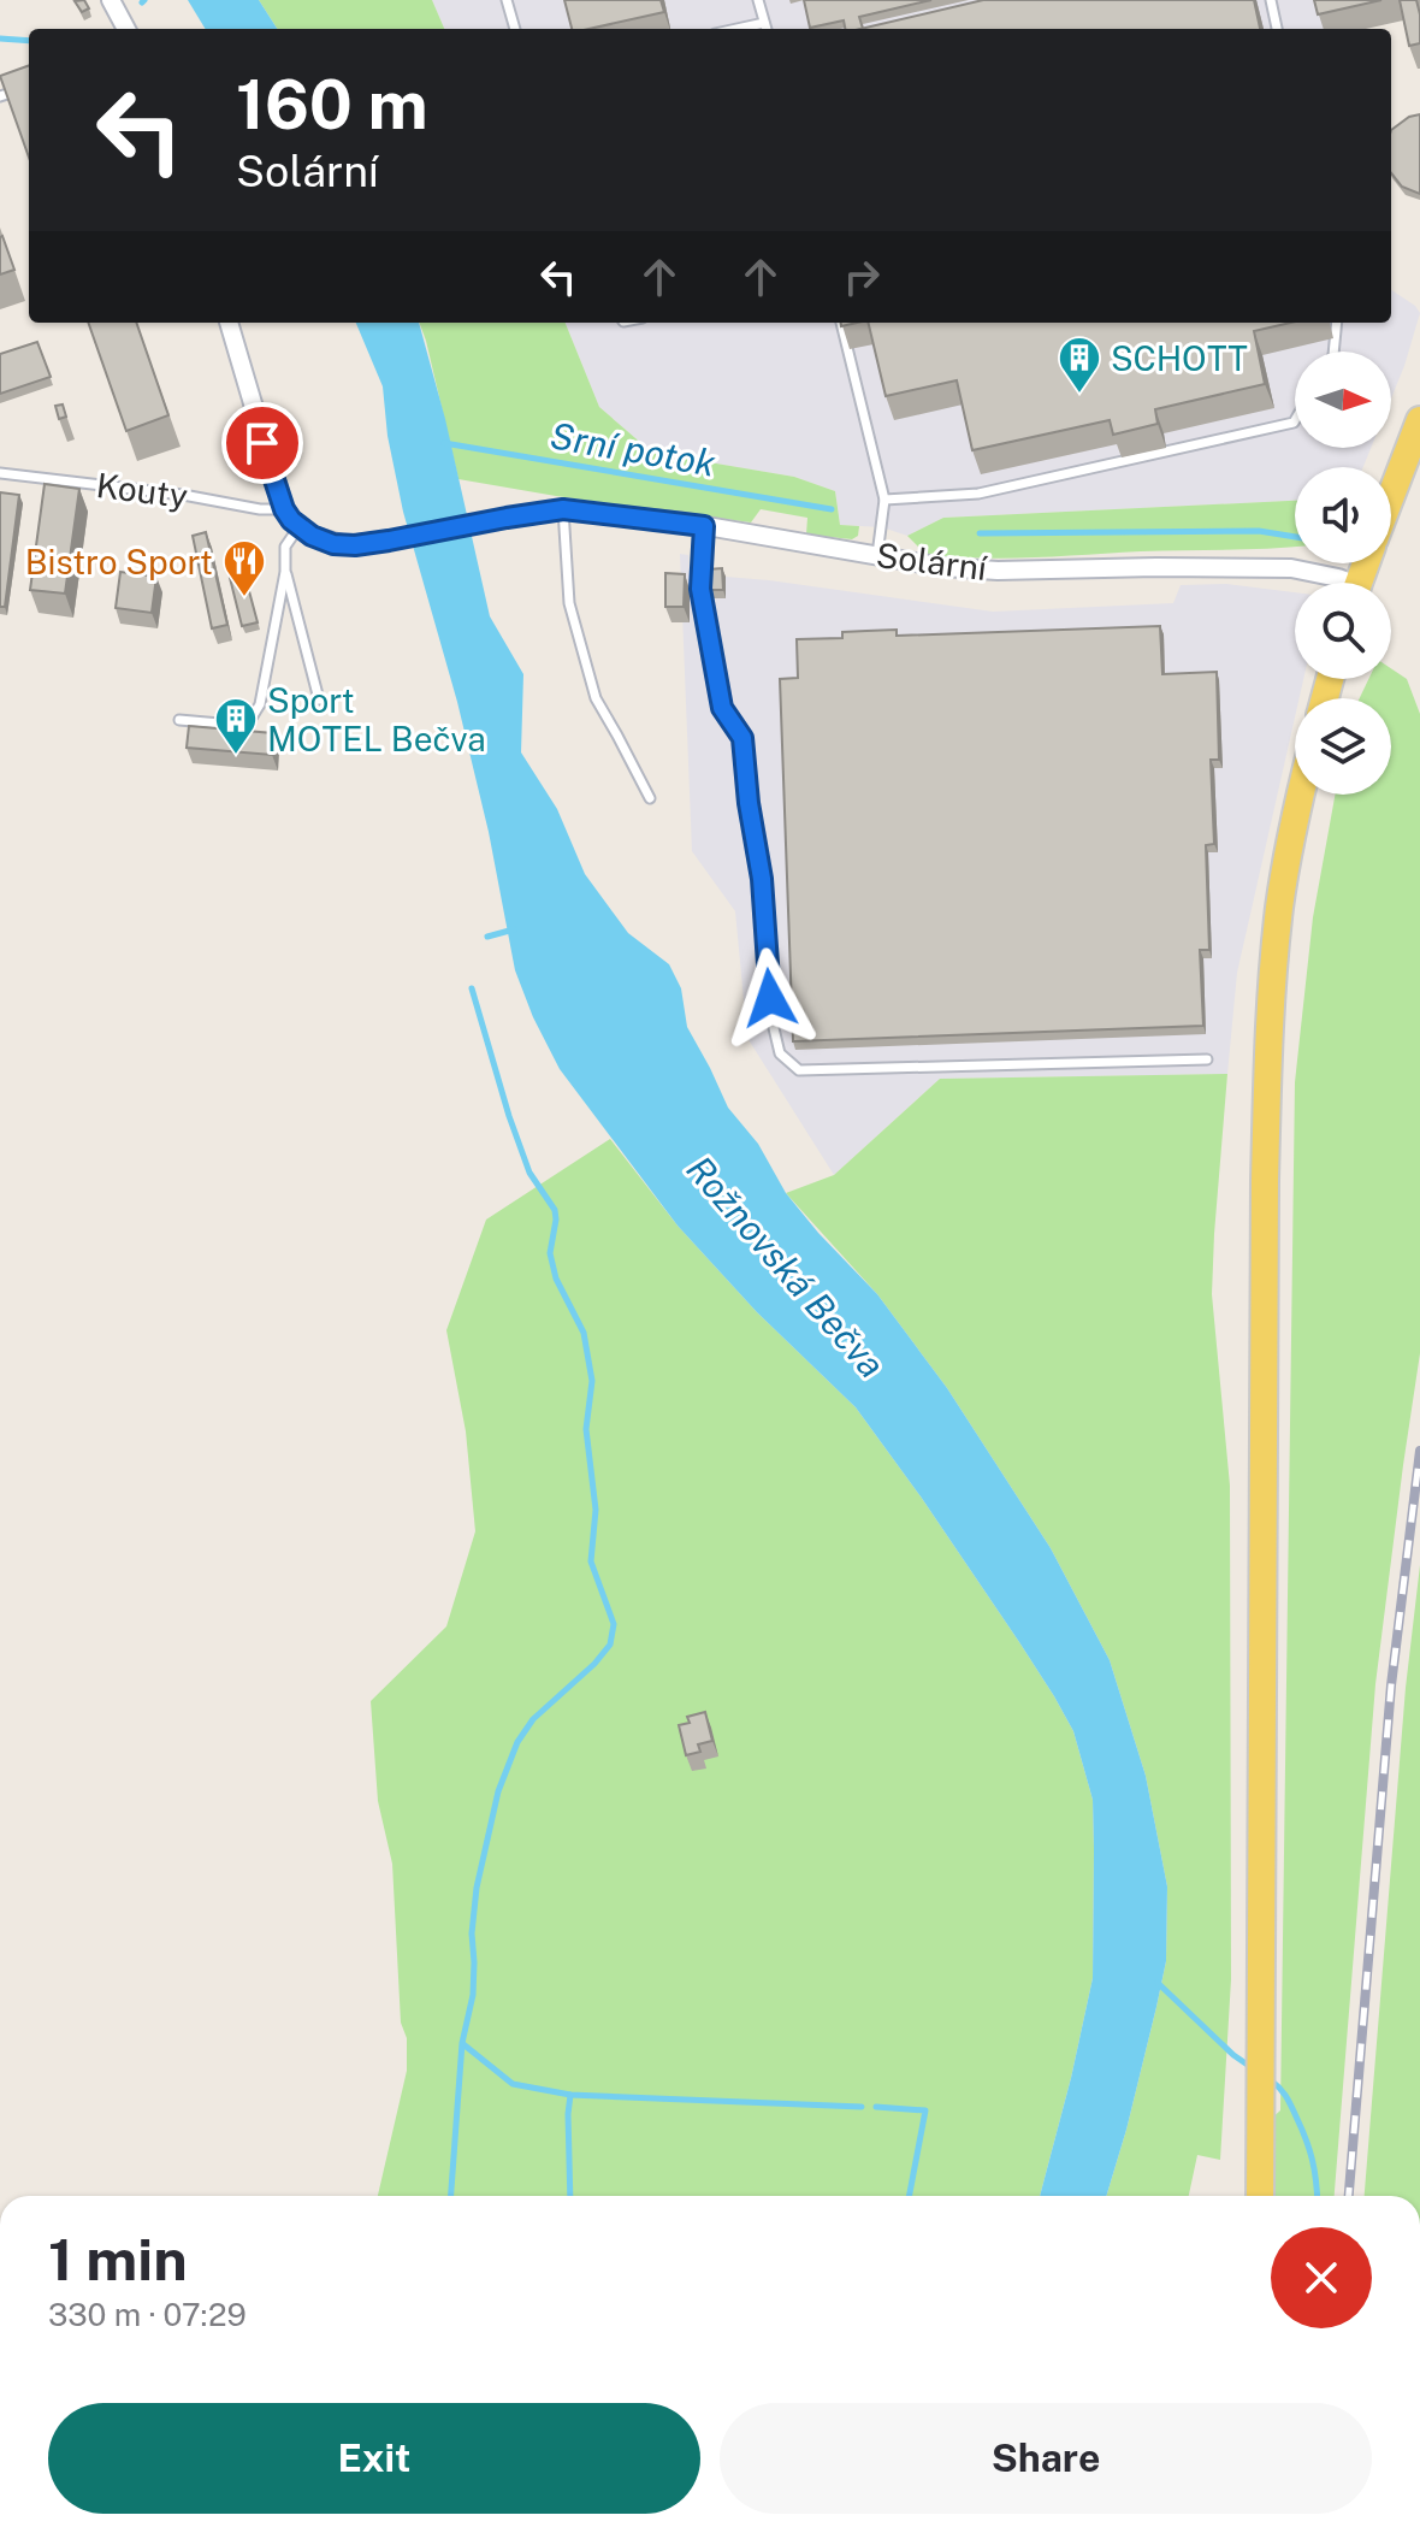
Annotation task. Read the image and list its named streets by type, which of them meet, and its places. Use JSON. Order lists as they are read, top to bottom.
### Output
{
  "streets": {
    "street": ["Solární"],
    "lane": ["Kouty"]
  },
  "water": ["Srní potok", "Rožnovská Bečva"],
  "places": {
    "building": ["SCHOTT", "Sport MOTEL Bečva"],
    "restaurant": ["Bistro Sport"]
  },
  "north": "right",
  "page": {
    "turn": ["160 m", "Solární"],
    "heading": ["1 min", "330 m · 07:29"],
    "buttons": ["Exit", "Share"]
  }
}
